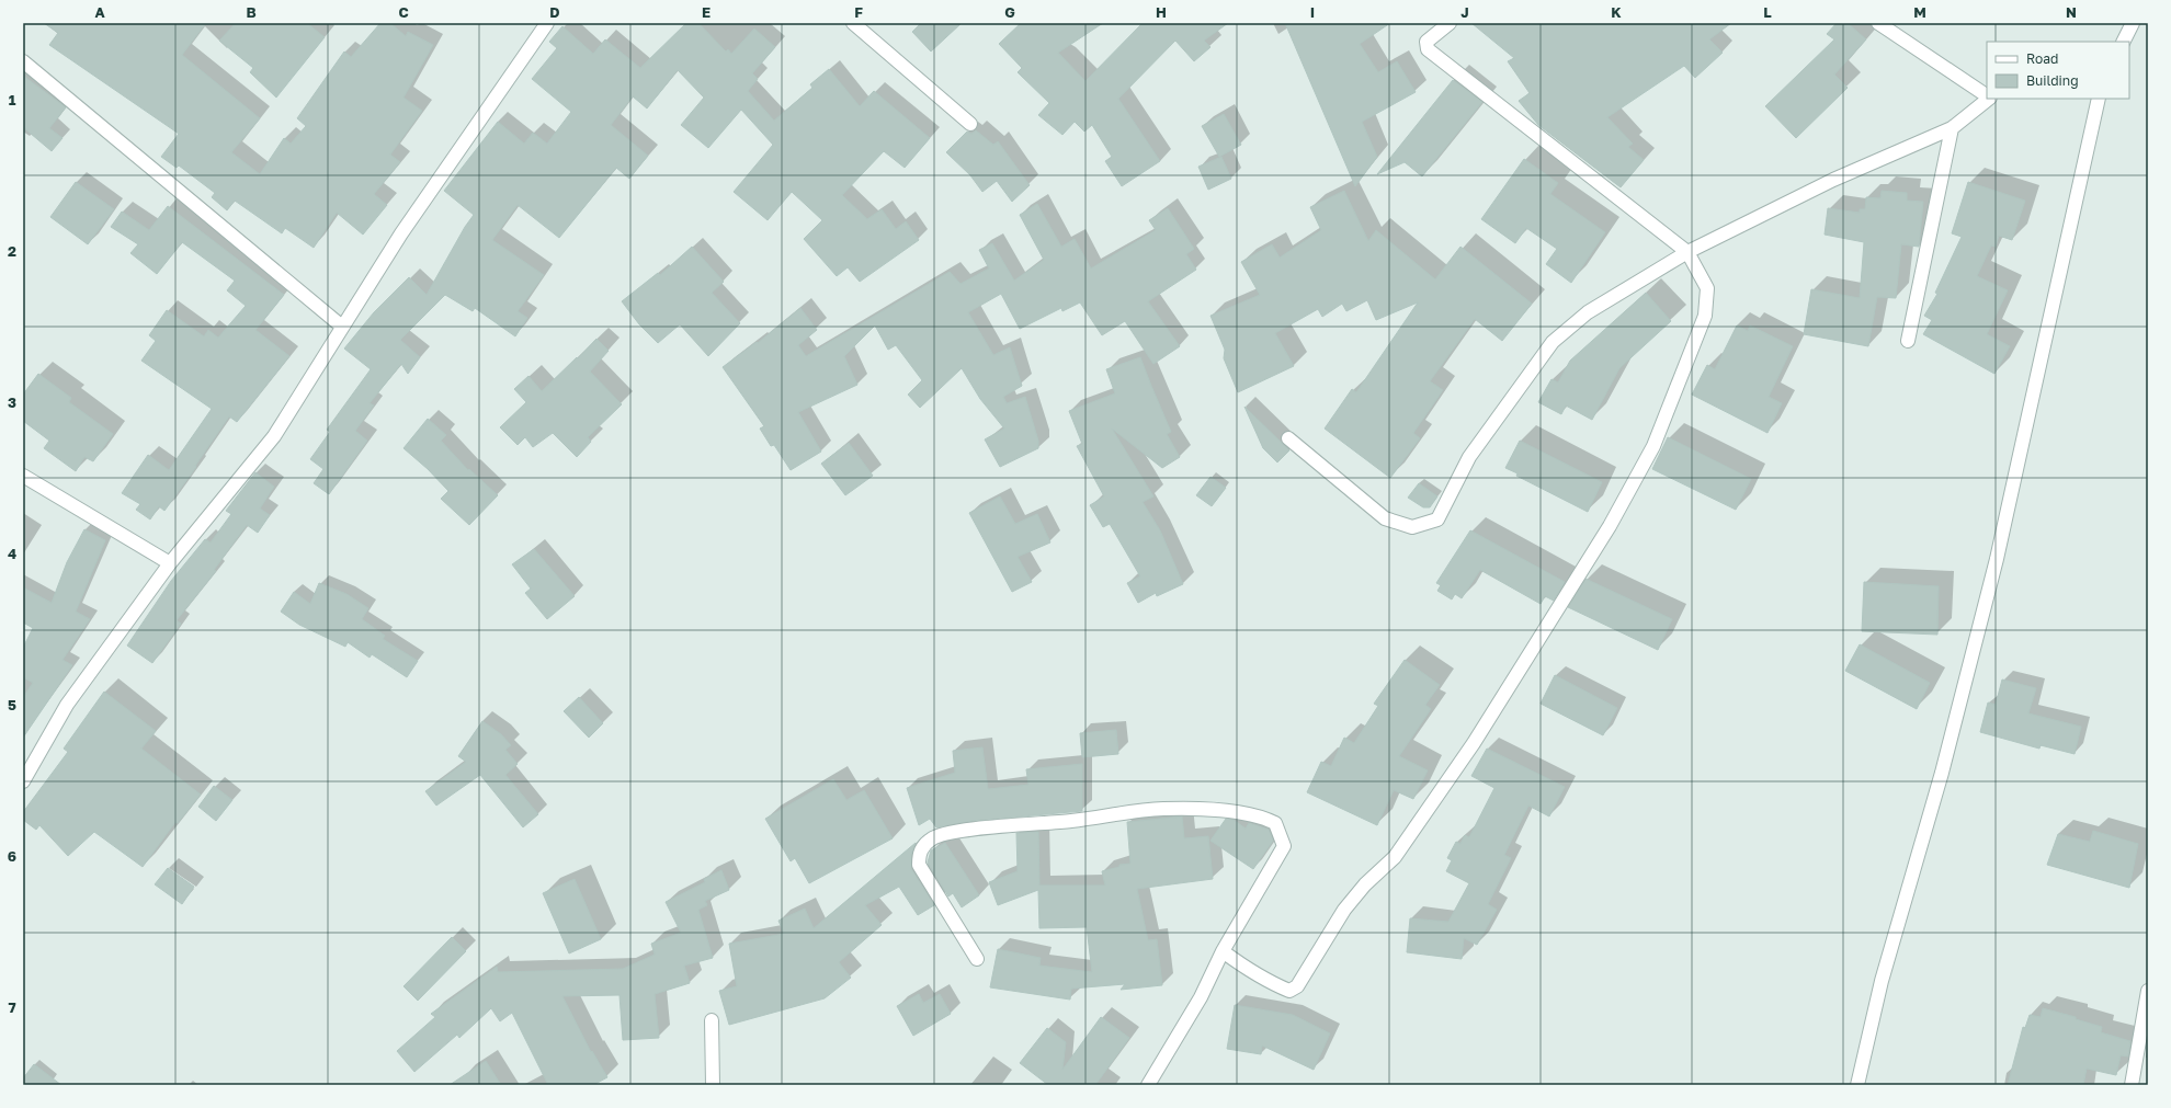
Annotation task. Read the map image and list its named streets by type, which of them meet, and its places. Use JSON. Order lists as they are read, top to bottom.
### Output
{
  "legend": ["Road", "Building"],
  "grid": {
    "columns": [
      "A",
      "B",
      "C",
      "D",
      "E",
      "F",
      "G",
      "H",
      "I",
      "J",
      "K",
      "L",
      "M",
      "N"
    ],
    "rows": [
      "1",
      "2",
      "3",
      "4",
      "5",
      "6",
      "7"
    ]
  }
}
